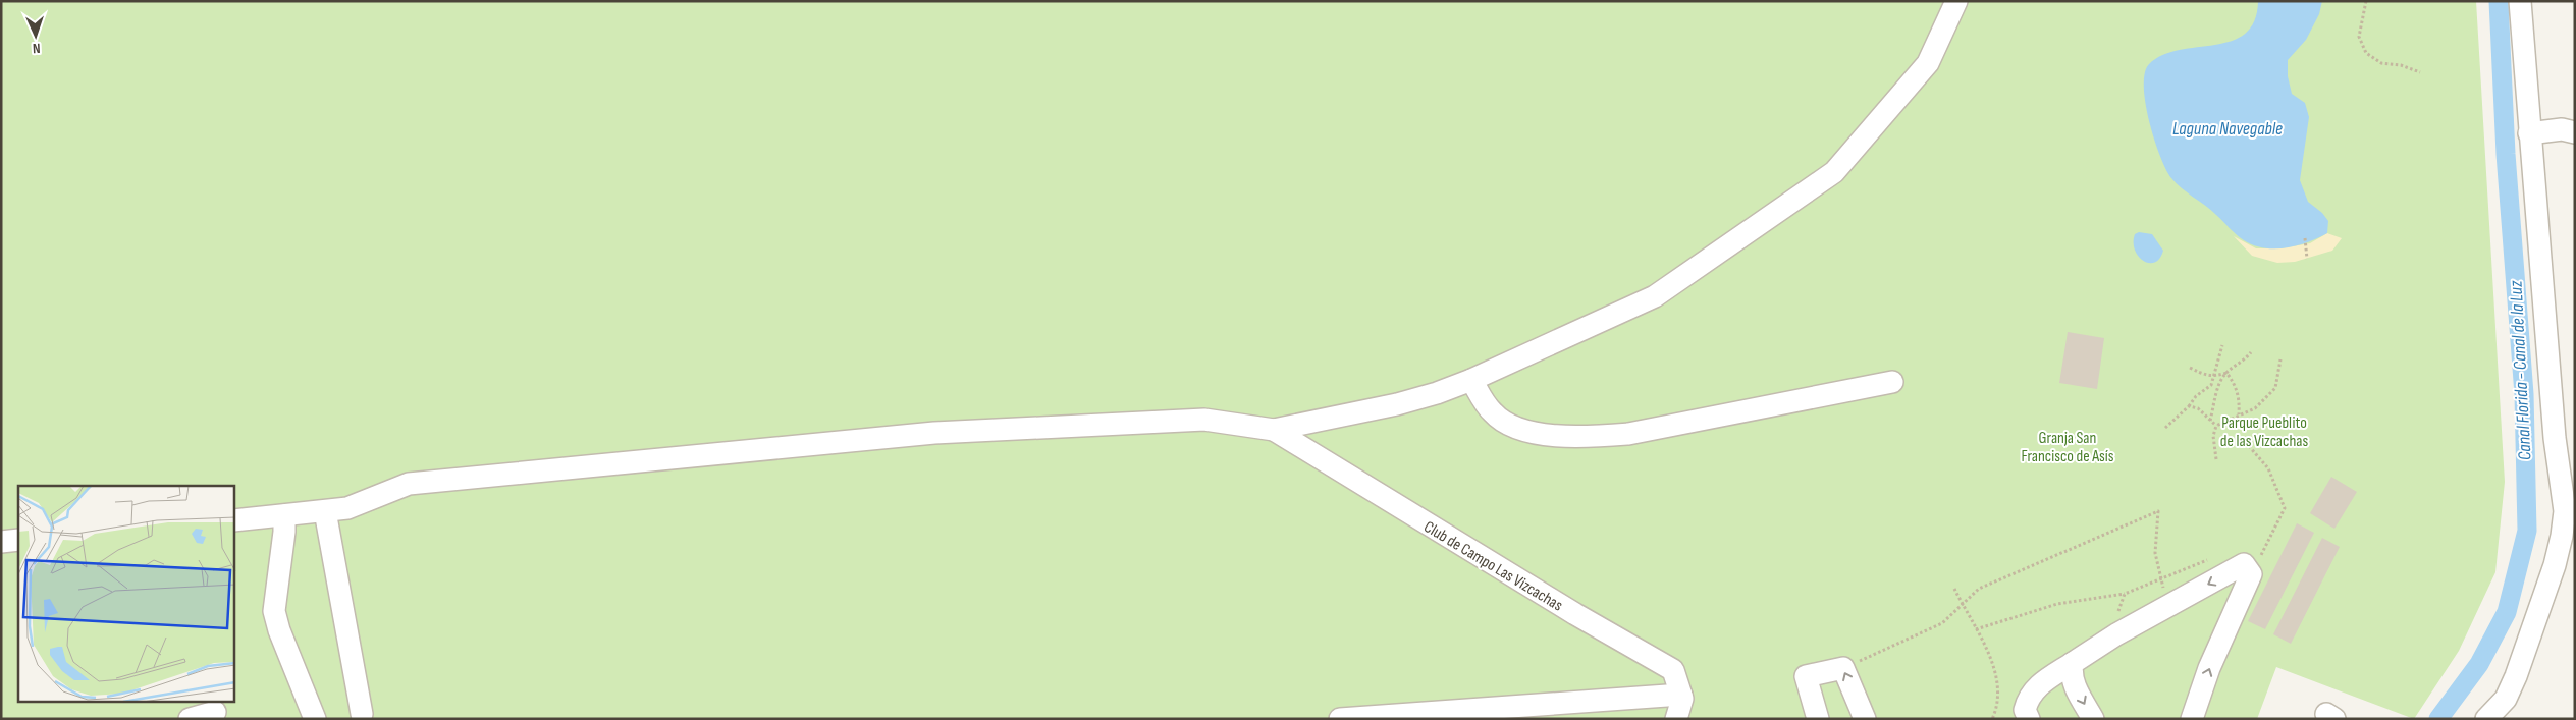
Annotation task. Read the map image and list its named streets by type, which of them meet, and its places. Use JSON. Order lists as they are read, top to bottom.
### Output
{
  "streets": {
    "lane": ["Club de Campo Las Vizcachas"]
  },
  "water": ["Laguna Navegable", "Canal Florida - Canal de la Luz"],
  "parks": ["Parque Pueblito de las Vizcachas", "Granja San Francisco de Asís"],
  "north": "bottom"
}
